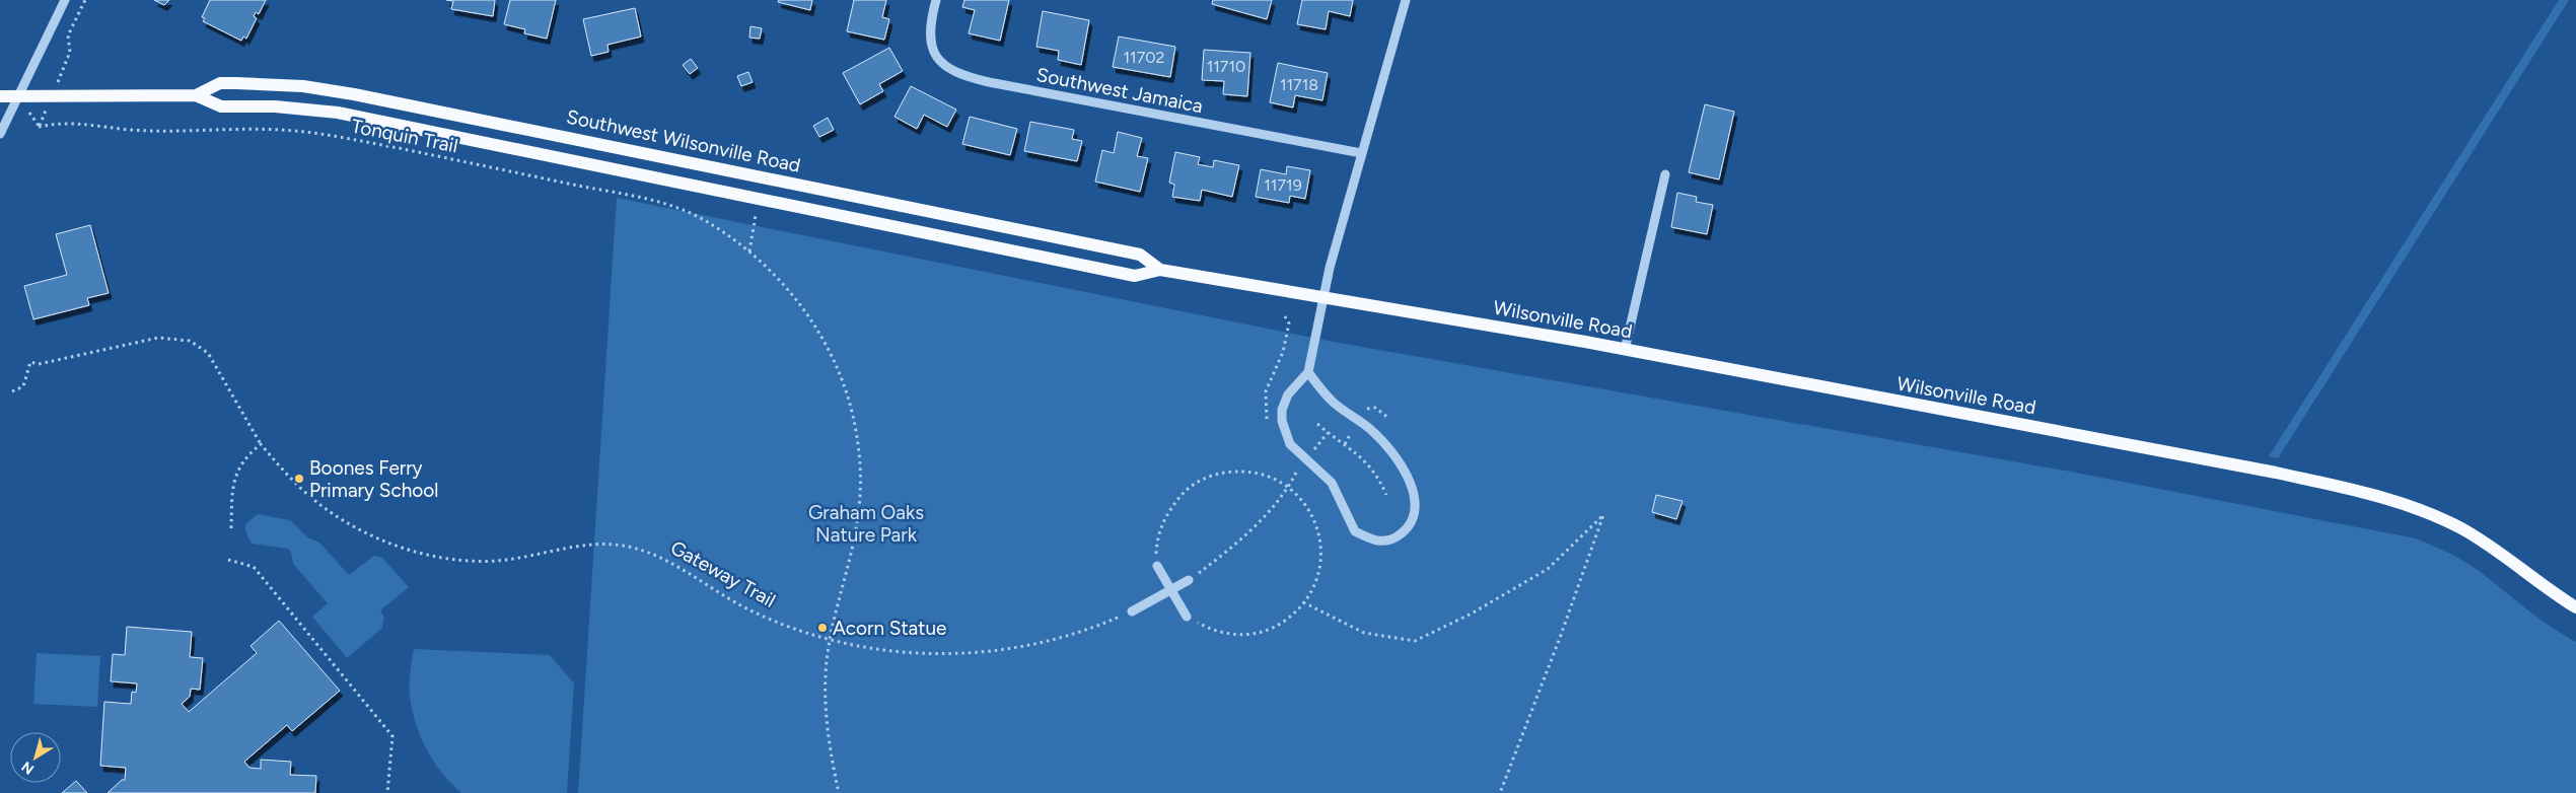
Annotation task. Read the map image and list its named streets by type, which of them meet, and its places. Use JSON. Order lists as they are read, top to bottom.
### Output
{
  "streets": {
    "main road": ["Southwest Wilsonville Road", "Wilsonville Road"],
    "street": ["Southwest Jamaica"],
    "path": ["Tonquin Trail", "Gateway Trail"]
  },
  "crossings": [
    ["Tonquin Trail", "Southwest Wilsonville Road"],
    ["Tonquin Trail", "Gateway Trail"],
    ["Southwest Wilsonville Road", "Wilsonville Road"]
  ],
  "parks": ["Graham Oaks Nature Park"],
  "places": ["Boones Ferry Primary School", "Acorn Statue"],
  "house_numbers": [
    "11702",
    "11710",
    "11718",
    "11719"
  ],
  "north": "bottom left"
}
